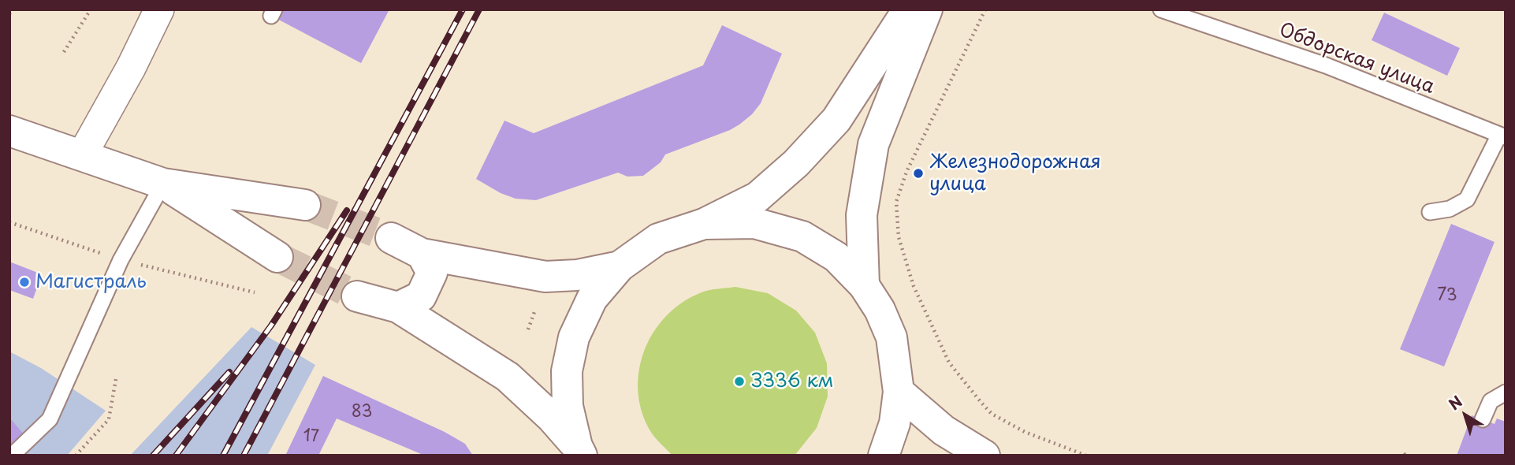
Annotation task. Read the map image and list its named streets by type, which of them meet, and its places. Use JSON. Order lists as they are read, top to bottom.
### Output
{
  "streets": {
    "lane": ["Обдорская улица"]
  },
  "places": ["Железнодорожная улица", "Магистраль", "3336 км"],
  "house_numbers": ["73", "83", "17"],
  "north": "top left"
}
